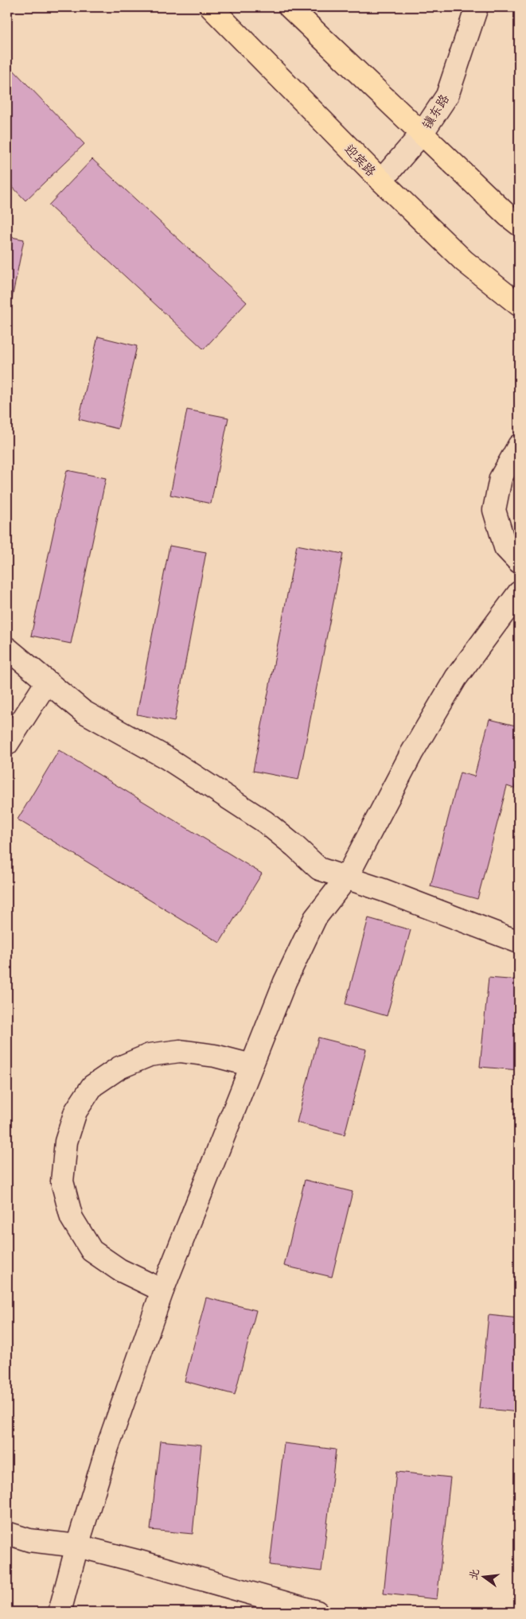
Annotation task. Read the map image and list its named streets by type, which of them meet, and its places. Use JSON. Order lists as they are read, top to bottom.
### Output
{
  "streets": {
    "main road": ["迎宾路"],
    "street": ["镇东路"]
  },
  "crossings": [
    ["镇东路", "迎宾路"]
  ],
  "north": "left"
}
